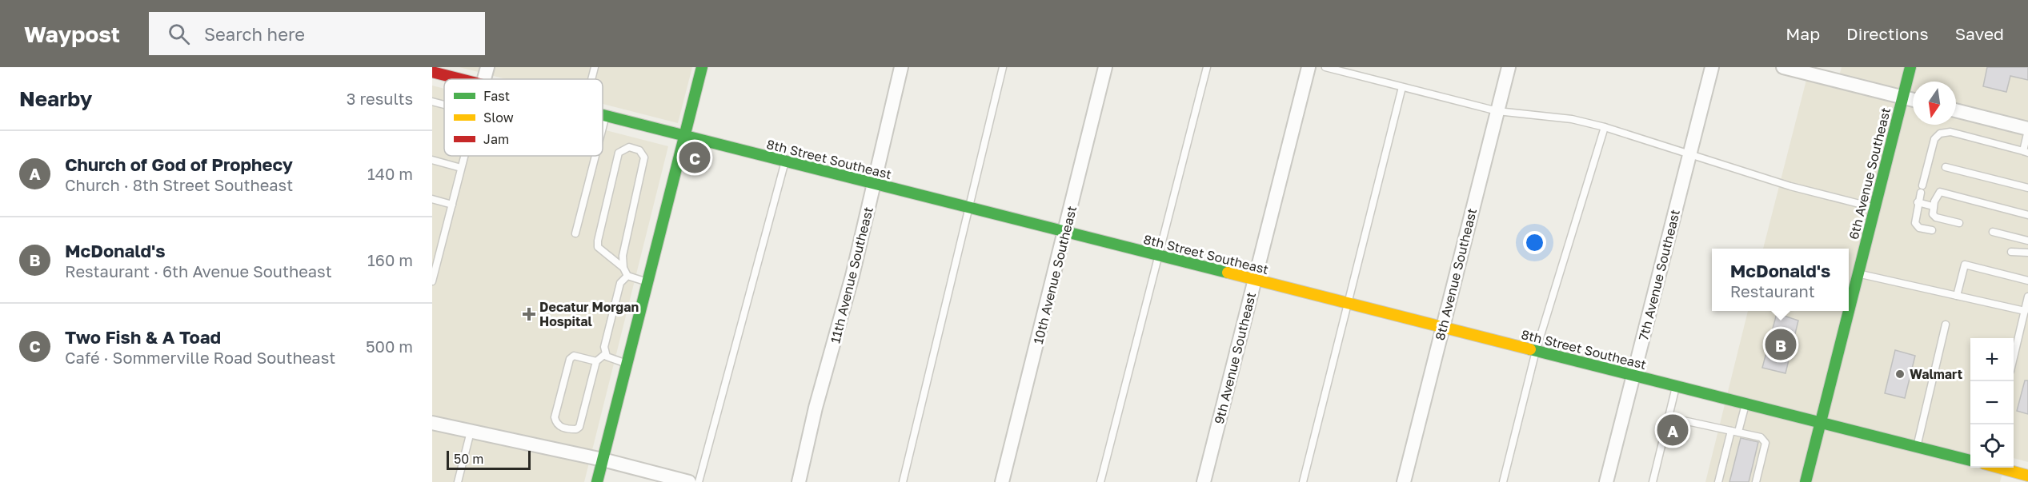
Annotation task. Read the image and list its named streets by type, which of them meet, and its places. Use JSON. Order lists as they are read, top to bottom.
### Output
{
  "streets": {
    "street": [
      "8th Street Southeast",
      "6th Avenue Southeast",
      "8th Avenue Southeast",
      "11th Avenue Southeast",
      "10th Avenue Southeast",
      "7th Avenue Southeast",
      "9th Avenue Southeast"
    ]
  },
  "crossings": [
    ["8th Street Southeast", "6th Avenue Southeast"],
    ["8th Street Southeast", "8th Avenue Southeast"],
    ["8th Street Southeast", "11th Avenue Southeast"],
    ["8th Street Southeast", "10th Avenue Southeast"],
    ["8th Street Southeast", "7th Avenue Southeast"],
    ["8th Street Southeast", "9th Avenue Southeast"]
  ],
  "places": {
    "health": ["Decatur Morgan Hospital"],
    "other": ["Walmart"]
  },
  "legend": ["Fast", "Slow", "Jam"],
  "scale_bar": "50 m",
  "north": "bottom",
  "page": {
    "header": "Waypost",
    "search": "Search here",
    "nav": ["Map", "Directions", "Saved"],
    "heading": ["Nearby", "3 results"],
    "list": [
      {
        "mark": "A",
        "name": "Church of God of Prophecy",
        "note": "Church · 8th Street Southeast",
        "value": "140 m"
      },
      {
        "mark": "B",
        "name": "McDonald's",
        "note": "Restaurant · 6th Avenue Southeast",
        "value": "160 m"
      },
      {
        "mark": "C",
        "name": "Two Fish & A Toad",
        "note": "Café · Sommerville Road Southeast",
        "value": "500 m"
      }
    ],
    "pins": ["C", "B", "A"],
    "popup": ["McDonald's", "Restaurant"],
    "map_buttons": ["+", "−"],
    "scale": "50 m"
  }
}
